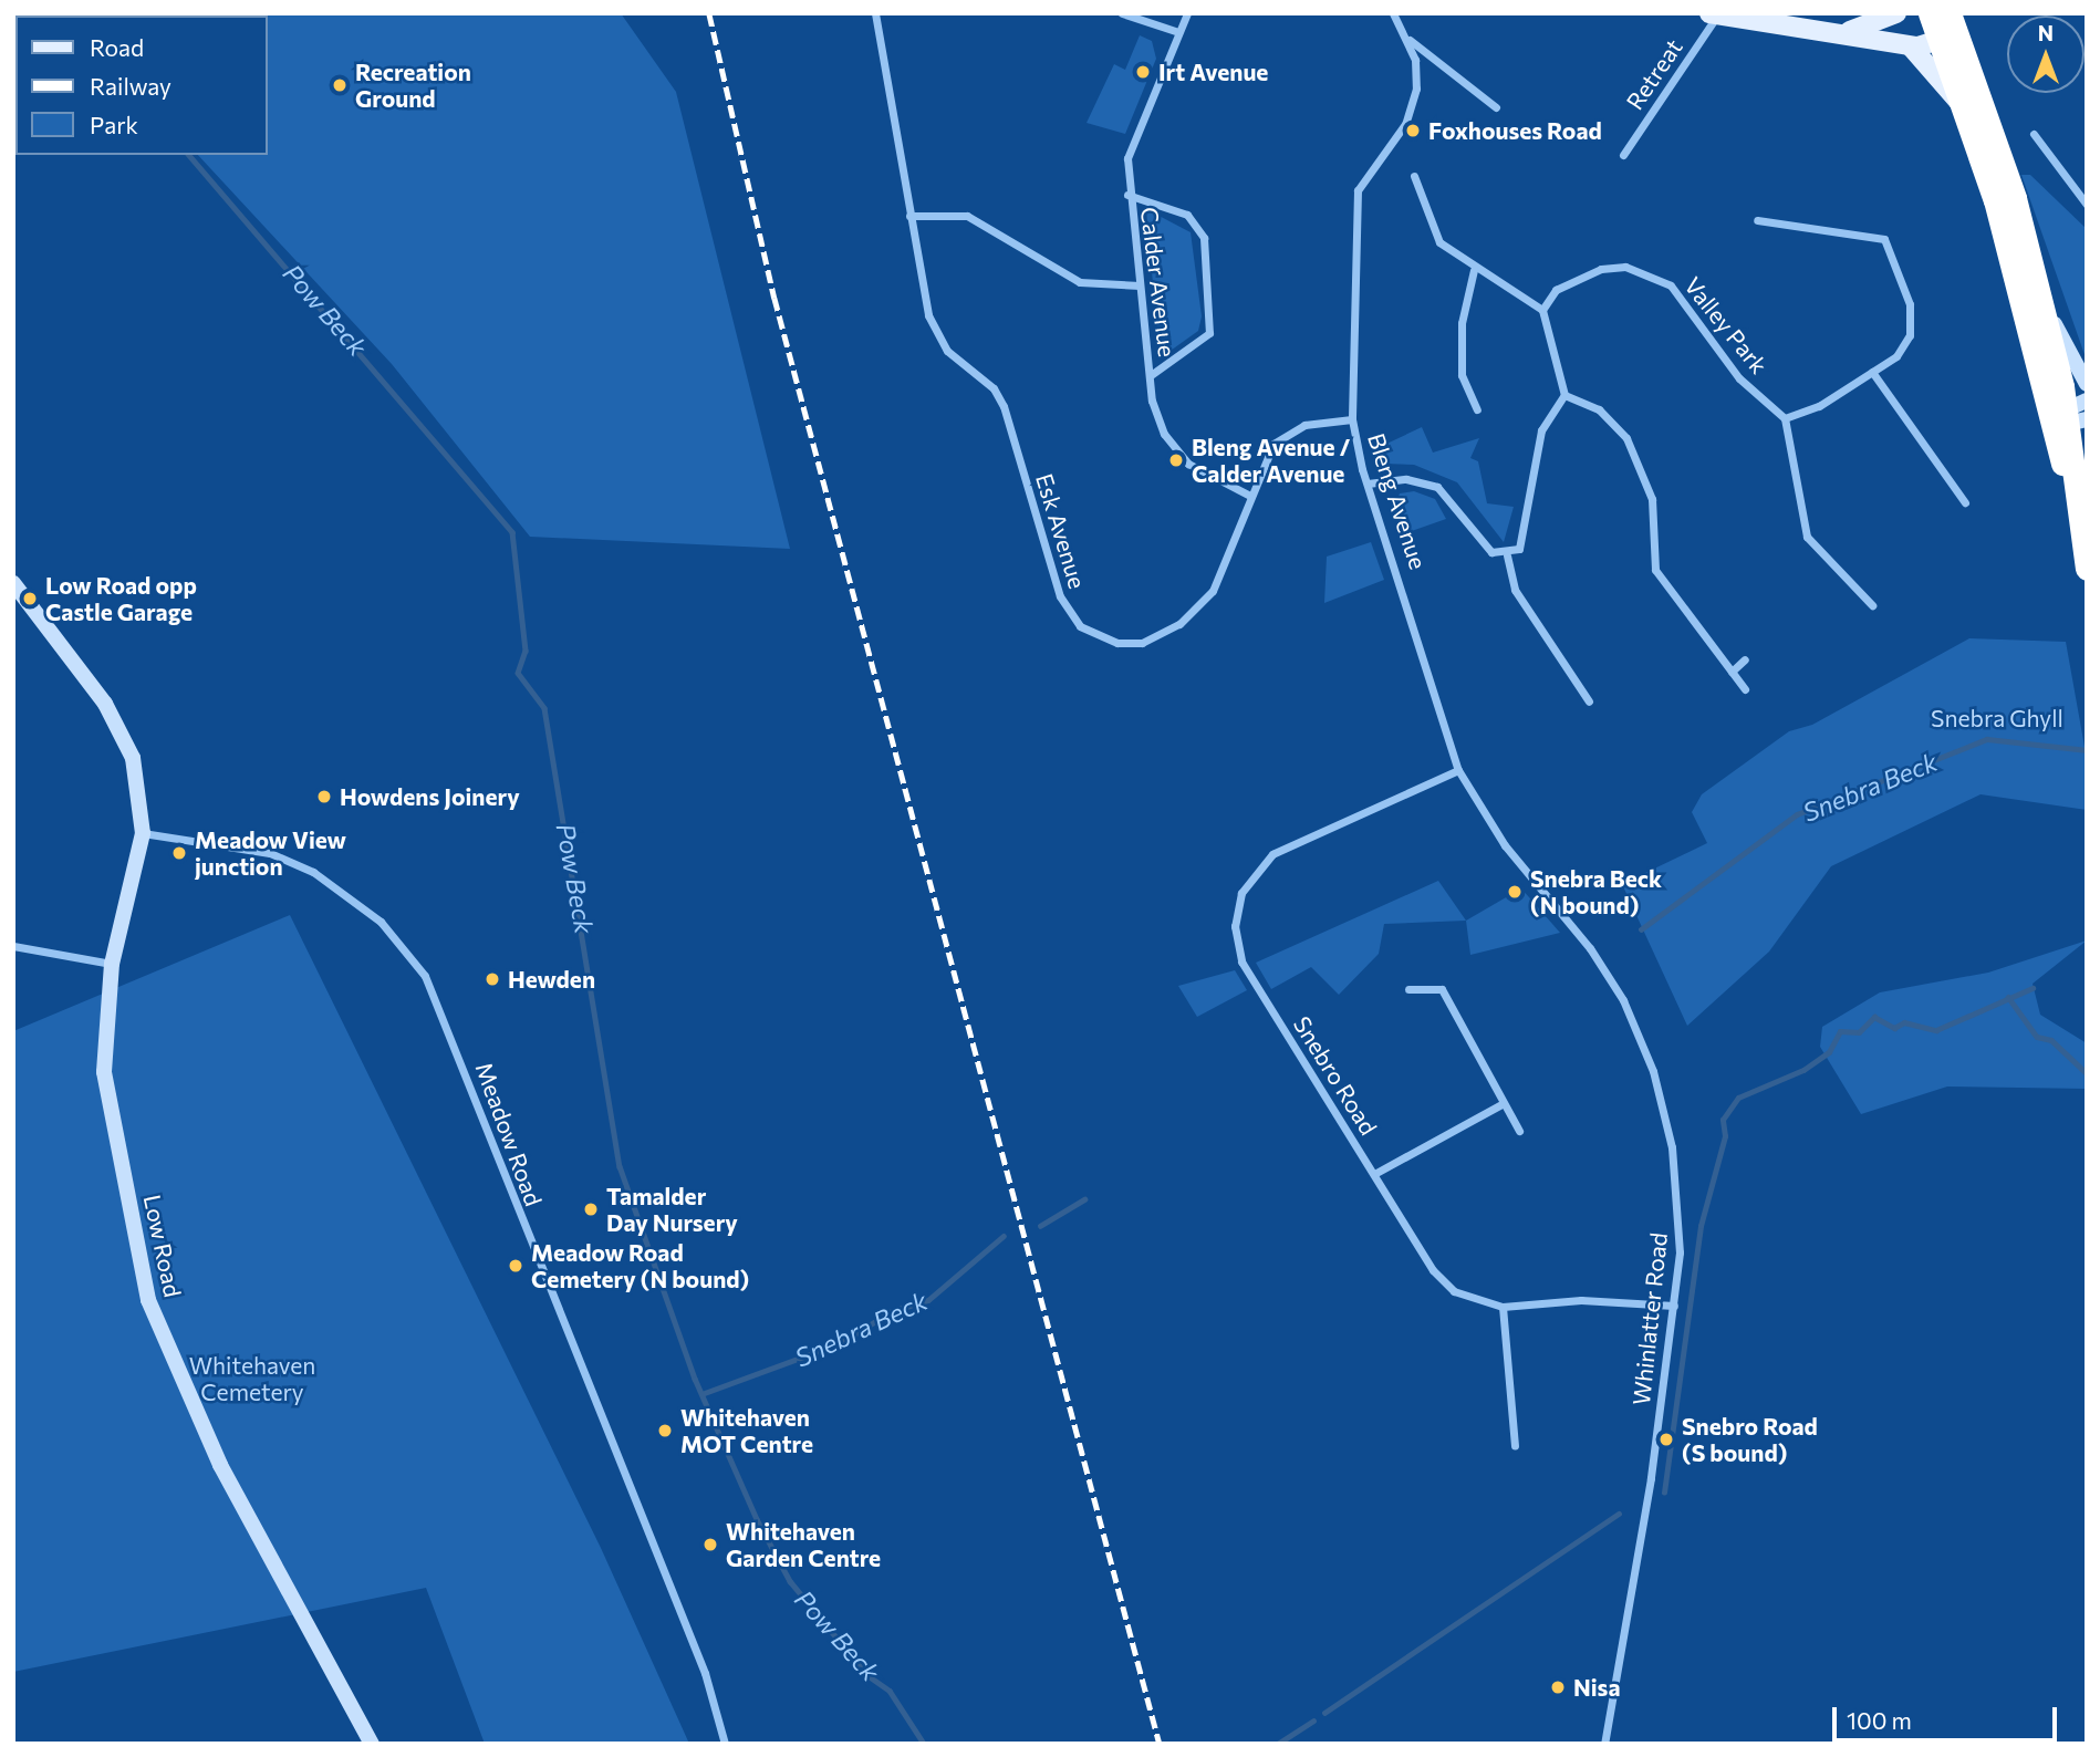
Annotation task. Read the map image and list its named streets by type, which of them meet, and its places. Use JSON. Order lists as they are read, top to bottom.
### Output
{
  "streets": {
    "main road": ["Low Road"],
    "street": [
      "Retreat",
      "Calder Avenue",
      "Valley Park",
      "Bleng Avenue",
      "Esk Avenue",
      "Snebro Road",
      "Meadow Road",
      "Whinlatter Road"
    ]
  },
  "crossings": [
    ["Calder Avenue", "Esk Avenue"],
    ["Bleng Avenue", "Esk Avenue"],
    ["Bleng Avenue", "Snebro Road"],
    ["Bleng Avenue", "Whinlatter Road"],
    ["Snebro Road", "Whinlatter Road"],
    ["Meadow Road", "Low Road"]
  ],
  "water": ["Pow Beck", "Snebra Beck"],
  "parks": ["Snebra Ghyll", "Whitehaven Cemetery"],
  "places": [
    "Irt Avenue",
    "Recreation Ground",
    "Foxhouses Road",
    "Bleng Avenue / Calder Avenue",
    "Low Road opp Castle Garage",
    "Howdens Joinery",
    "Meadow View junction",
    "Snebra Beck (N bound)",
    "Hewden",
    "Tamalder Day Nursery",
    "Meadow Road Cemetery (N bound)",
    "Whitehaven MOT Centre",
    "Snebro Road (S bound)",
    "Whitehaven Garden Centre",
    "Nisa"
  ],
  "legend": ["Road", "Railway", "Park"],
  "scale_bar": "100 m",
  "north": "top"
}
